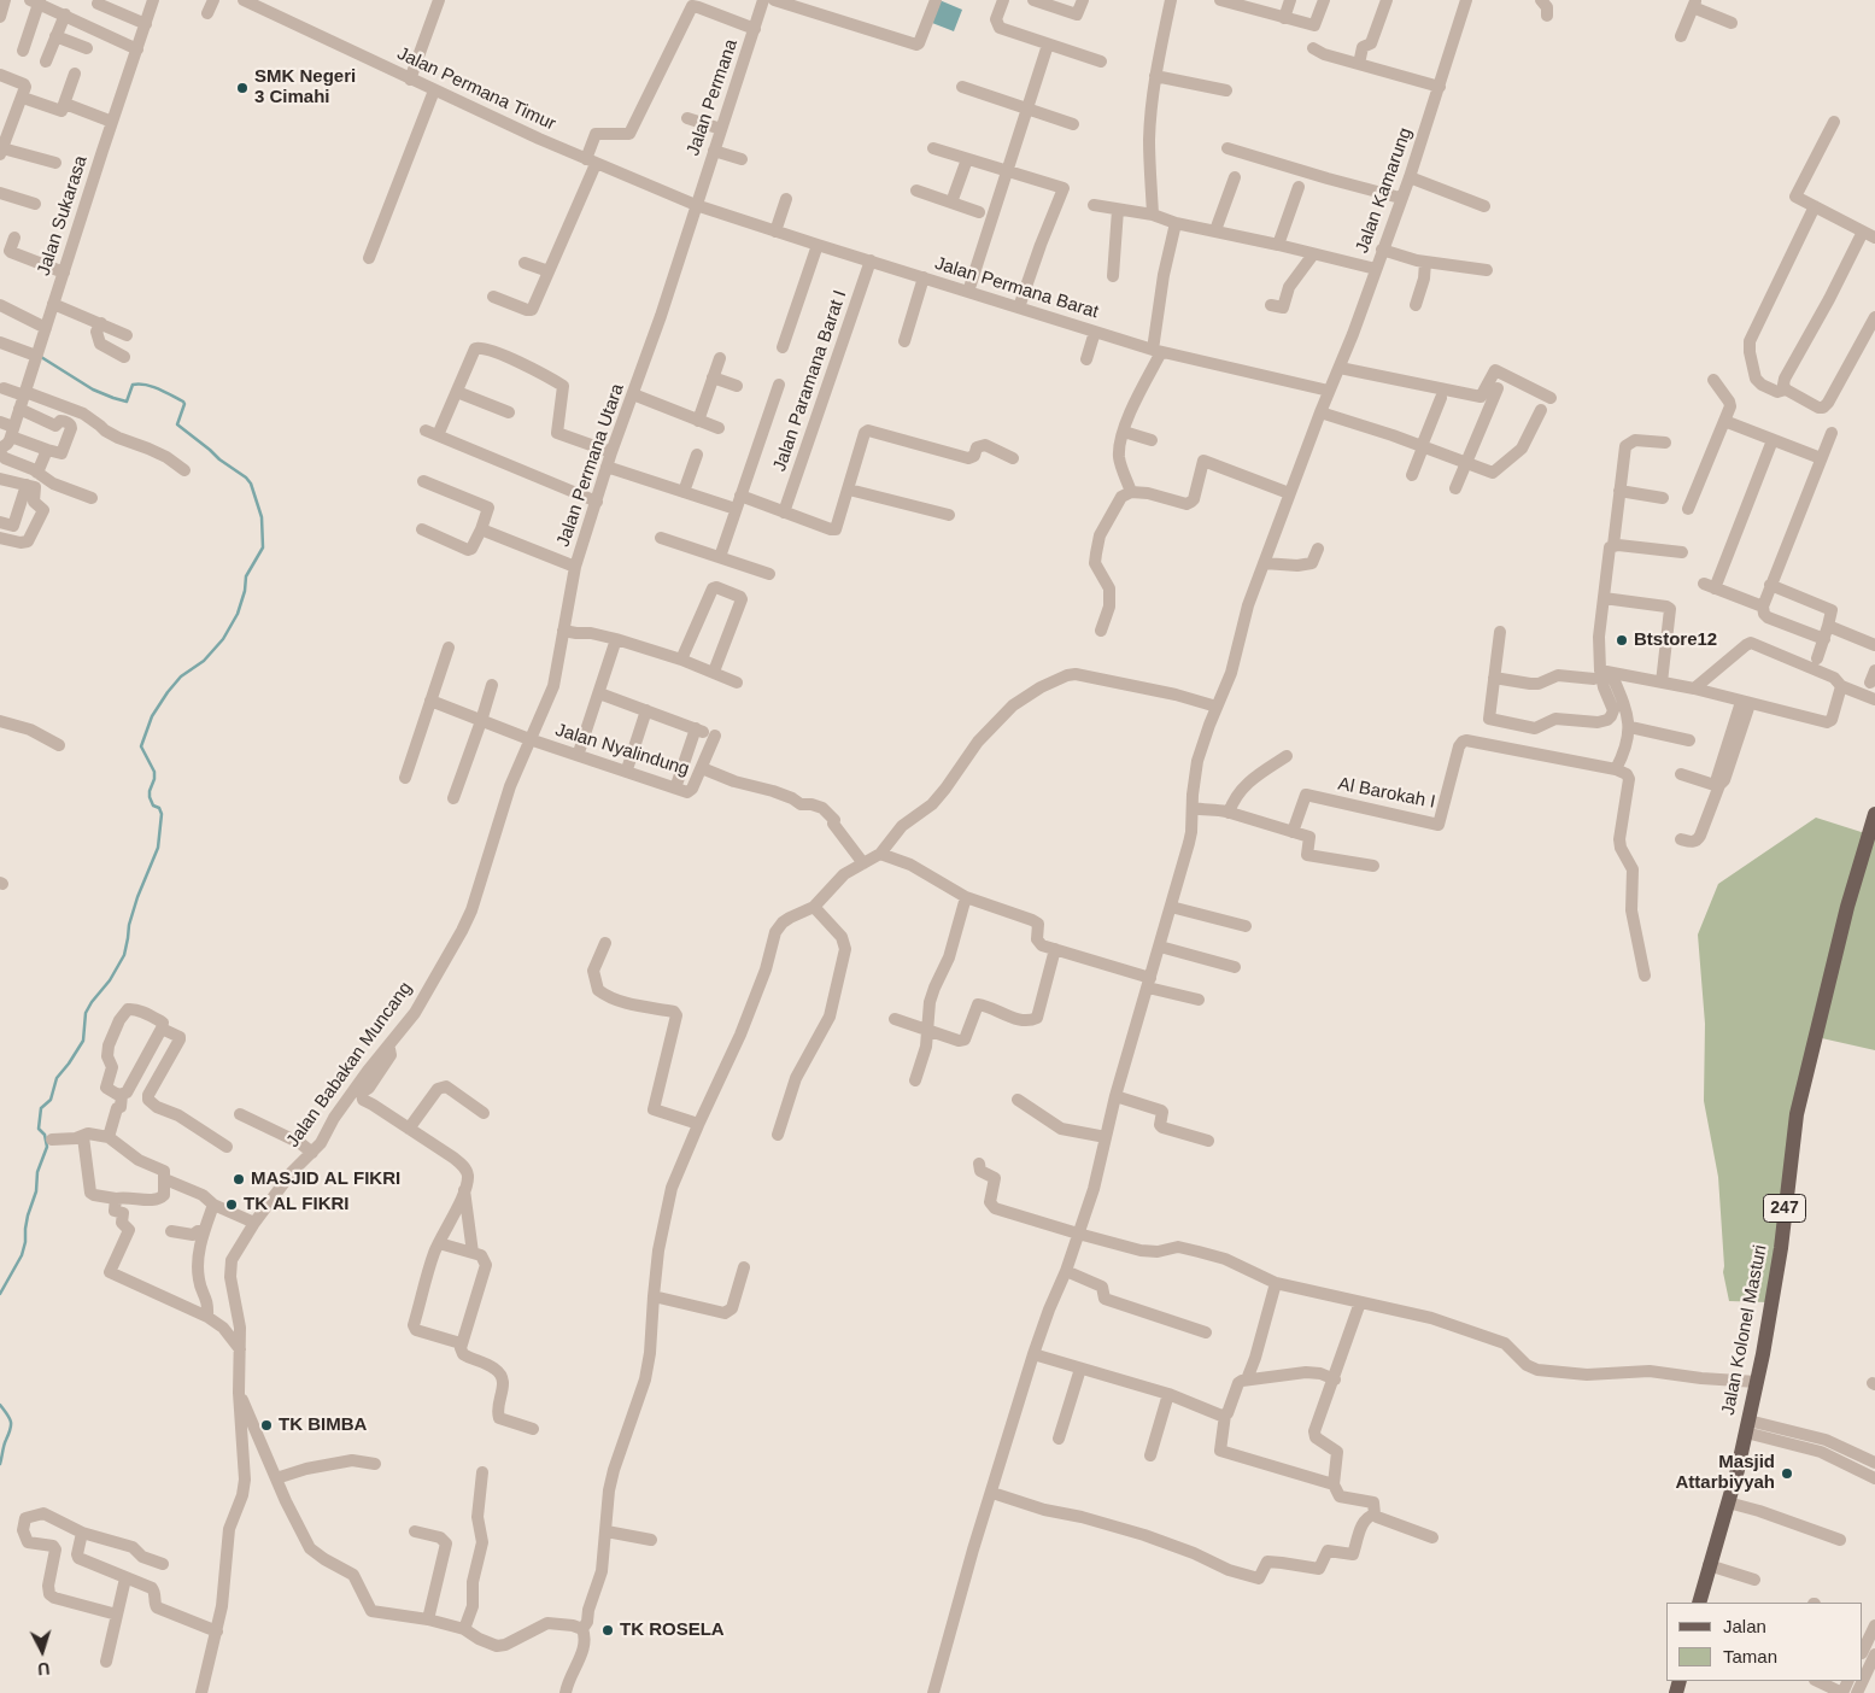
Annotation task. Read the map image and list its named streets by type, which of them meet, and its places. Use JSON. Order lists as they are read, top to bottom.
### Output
{
  "streets": {
    "main road": ["247", "Jalan Kolonel Masturi"],
    "street": [
      "Jalan Permana Timur",
      "Jalan Permana",
      "Jalan Kamarung",
      "Jalan Sukarasa",
      "Jalan Permana Barat",
      "Jalan Paramana Barat I",
      "Jalan Permana Utara",
      "Jalan Nyalindung",
      "Al Barokah I",
      "Jalan Babakan Muncang"
    ]
  },
  "crossings": [
    ["Jalan Permana Timur", "Jalan Permana"],
    ["Jalan Permana Timur", "Jalan Permana Barat"],
    ["Jalan Permana Timur", "Jalan Permana Utara"],
    ["Jalan Permana", "Jalan Permana Barat"],
    ["Jalan Permana", "Jalan Permana Utara"],
    ["Jalan Kamarung", "Jalan Permana Barat"],
    ["Jalan Permana Barat", "Jalan Paramana Barat I"],
    ["Jalan Permana Barat", "Jalan Permana Utara"],
    ["Jalan Permana Utara", "Jalan Nyalindung"],
    ["Jalan Permana Utara", "Jalan Babakan Muncang"],
    ["Jalan Nyalindung", "Jalan Babakan Muncang"]
  ],
  "places": [
    "SMK Negeri 3 Cimahi",
    "Btstore12",
    "MASJID AL FIKRI",
    "TK AL FIKRI",
    "TK BIMBA",
    "Masjid Attarbiyyah",
    "TK ROSELA"
  ],
  "legend": ["Jalan", "Taman"],
  "north": "bottom"
}
